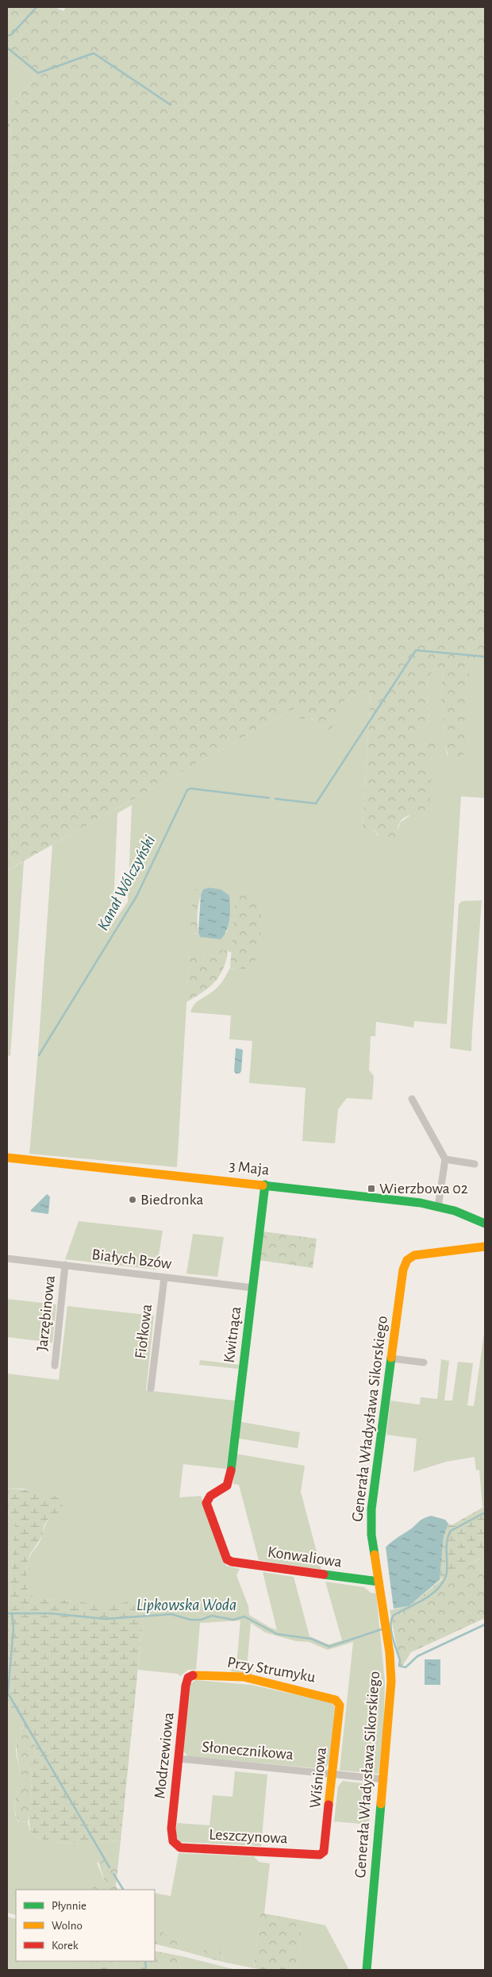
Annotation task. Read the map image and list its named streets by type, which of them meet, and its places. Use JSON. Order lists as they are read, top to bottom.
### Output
{
  "streets": {
    "street": [
      "3 Maja",
      "Białych Bzów",
      "Jarzębinowa",
      "Fiołkowa",
      "Kwitnąca",
      "Generała Władysława Sikorskiego",
      "Konwaliowa",
      "Przy Strumyku",
      "Słonecznikowa",
      "Modrzewiowa",
      "Wiśniowa",
      "Leszczynowa"
    ]
  },
  "crossings": [
    ["3 Maja", "Kwitnąca"],
    ["Białych Bzów", "Jarzębinowa"],
    ["Białych Bzów", "Fiołkowa"],
    ["Białych Bzów", "Kwitnąca"],
    ["Kwitnąca", "Konwaliowa"],
    ["Generała Władysława Sikorskiego", "Konwaliowa"],
    ["Generała Władysława Sikorskiego", "Słonecznikowa"],
    ["Przy Strumyku", "Modrzewiowa"],
    ["Przy Strumyku", "Wiśniowa"],
    ["Słonecznikowa", "Modrzewiowa"],
    ["Słonecznikowa", "Wiśniowa"],
    ["Modrzewiowa", "Leszczynowa"],
    ["Wiśniowa", "Leszczynowa"]
  ],
  "water": ["Kanał Wólczyński", "Lipkowska Woda"],
  "places": {
    "transit": ["Wierzbowa 02"],
    "other": ["Biedronka"]
  },
  "legend": ["Płynnie", "Wolno", "Korek"]
}
